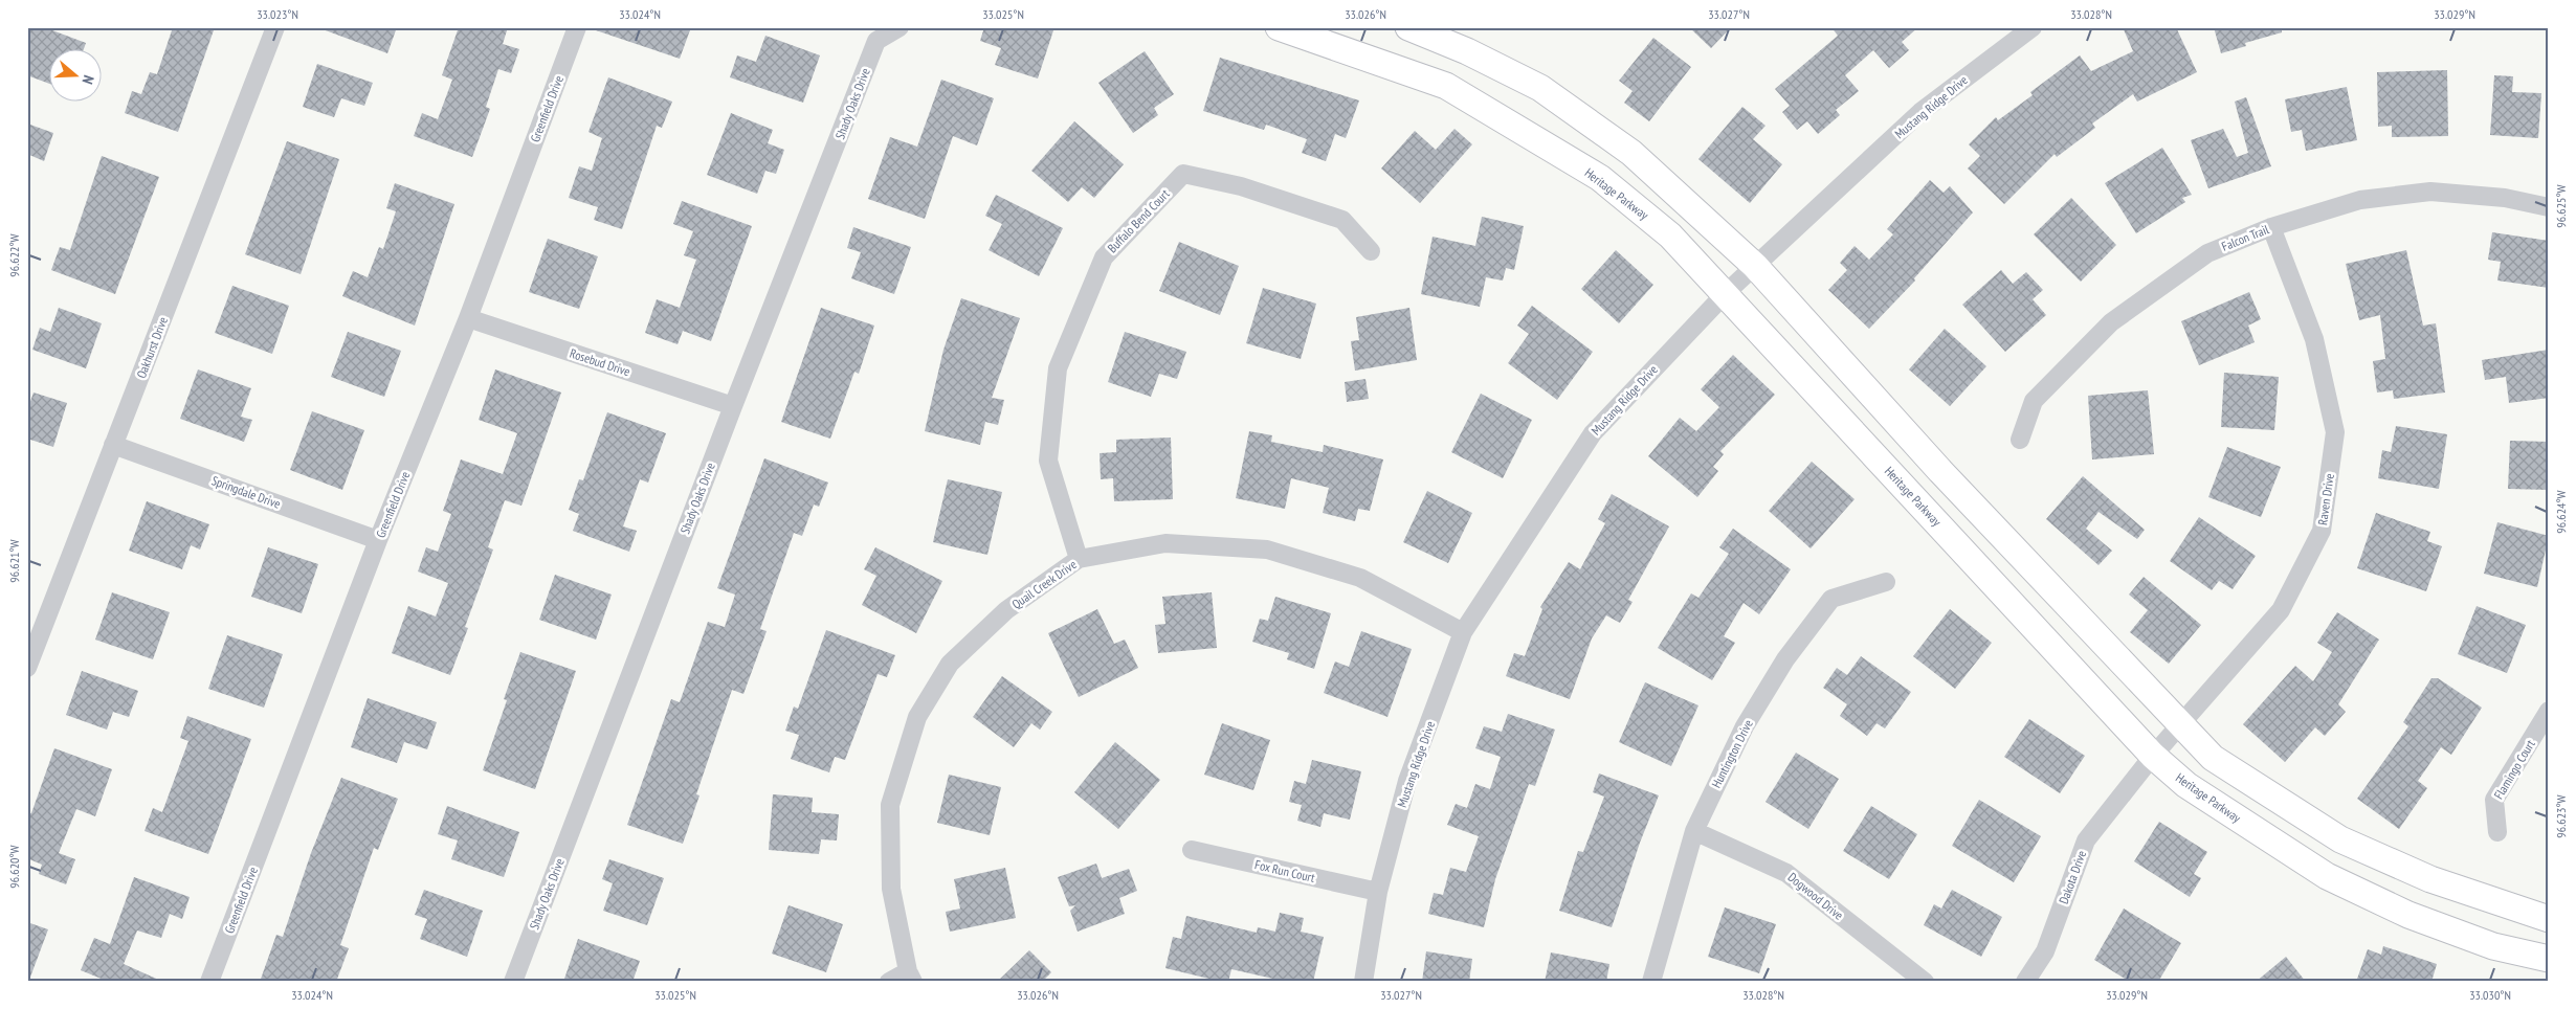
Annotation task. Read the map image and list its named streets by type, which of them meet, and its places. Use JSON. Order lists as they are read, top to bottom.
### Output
{
  "streets": {
    "main road": ["Heritage Parkway"],
    "street": [
      "Shady Oaks Drive",
      "Mustang Ridge Drive",
      "Greenfield Drive",
      "Buffalo Bend Court",
      "Falcon Trail",
      "Oakhurst Drive",
      "Rosebud Drive",
      "Springdale Drive",
      "Raven Drive",
      "Quail Creek Drive",
      "Huntington Drive",
      "Flamingo Court",
      "Fox Run Court",
      "Dakota Drive",
      "Dogwood Drive"
    ]
  },
  "crossings": [
    ["Shady Oaks Drive", "Rosebud Drive"],
    ["Mustang Ridge Drive", "Heritage Parkway"],
    ["Mustang Ridge Drive", "Quail Creek Drive"],
    ["Mustang Ridge Drive", "Fox Run Court"],
    ["Greenfield Drive", "Rosebud Drive"],
    ["Greenfield Drive", "Springdale Drive"],
    ["Heritage Parkway", "Raven Drive"],
    ["Heritage Parkway", "Dakota Drive"],
    ["Buffalo Bend Court", "Quail Creek Drive"],
    ["Falcon Trail", "Raven Drive"],
    ["Oakhurst Drive", "Springdale Drive"],
    ["Raven Drive", "Dakota Drive"],
    ["Huntington Drive", "Dogwood Drive"]
  ],
  "north": "right",
  "coordinates": [
    "33.023°N",
    "33.024°N",
    "33.025°N",
    "33.026°N",
    "33.027°N",
    "33.028°N",
    "33.029°N",
    "96.625°W",
    "96.622°W",
    "96.624°W",
    "96.621°W",
    "96.623°W",
    "96.620°W",
    "33.030°N"
  ]
}
